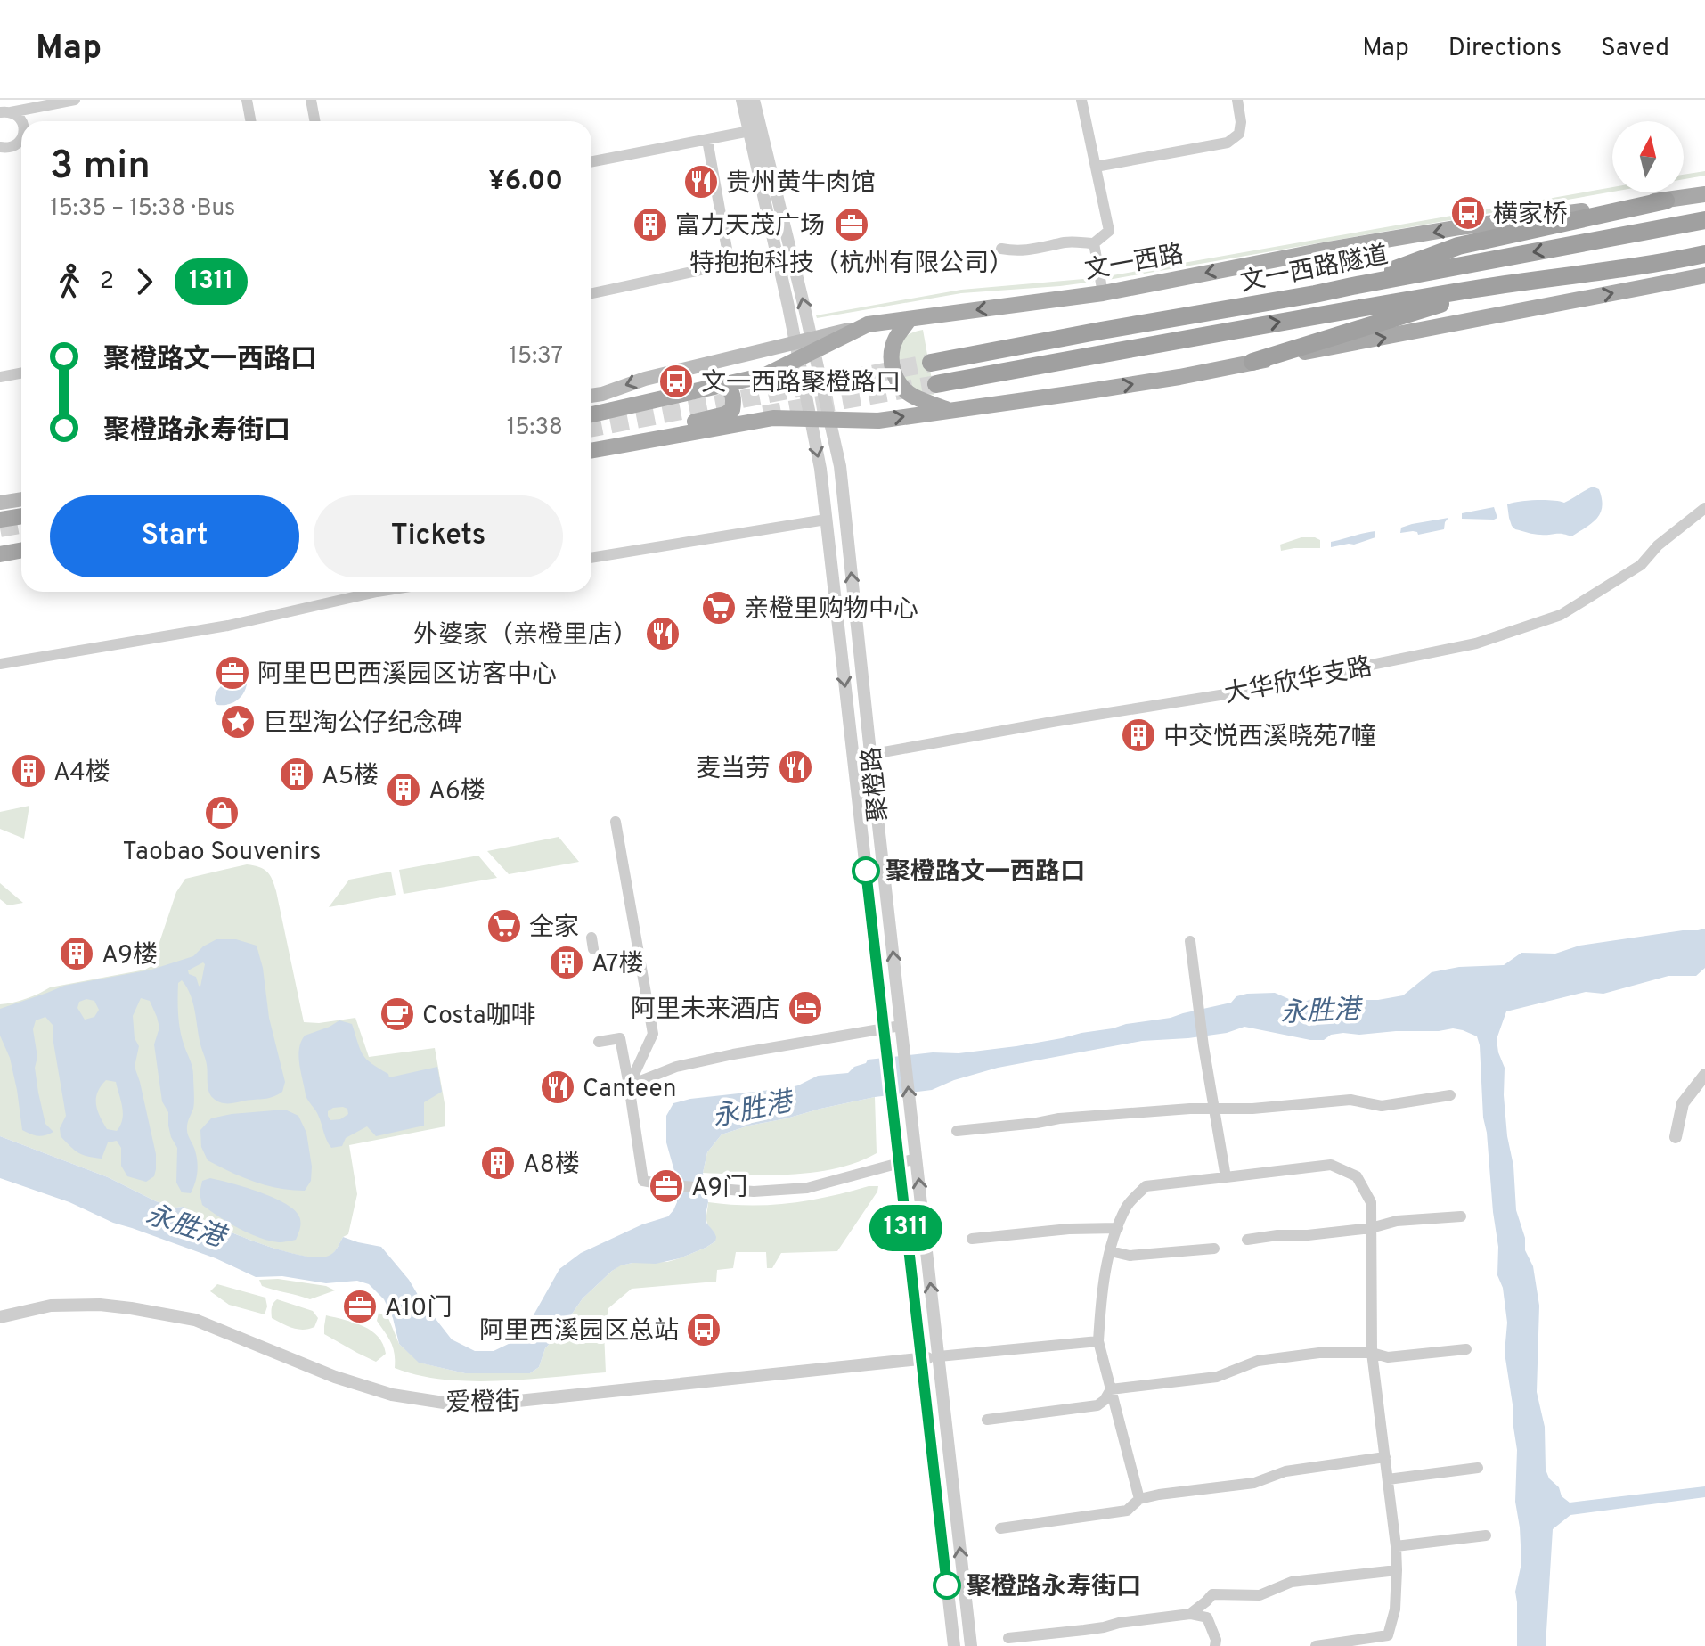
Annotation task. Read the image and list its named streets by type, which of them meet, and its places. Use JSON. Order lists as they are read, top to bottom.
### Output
{
  "streets": {
    "highway": ["文一西路隧道"],
    "main road": ["文一西路"],
    "street": ["大华·欣华支路", "聚橙路", "爱橙街"]
  },
  "crossings": [
    ["文一西路", "聚橙路"],
    ["大华·欣华支路", "聚橙路"],
    ["聚橙路", "爱橙街"]
  ],
  "water": ["永胜港"],
  "places": {
    "restaurant": [
      "贵州黄牛肉馆",
      "外婆家（亲橙里店）",
      "麦当劳",
      "Canteen"
    ],
    "bus stop": ["横家桥", "文一西路聚橙路口", "阿里西溪园区总站"],
    "building": [
      "富力天茂广场",
      "中交悦西溪晓苑7幢",
      "A4楼",
      "A5楼",
      "A6楼",
      "A9楼",
      "A7楼",
      "A8楼"
    ],
    "office": [
      "特抱抱科技（杭州有限公司）",
      "阿里巴巴西溪园区访客中心",
      "A9门",
      "A10门"
    ],
    "supermarket": ["亲橙里购物中心", "全家"],
    "place": ["巨型淘公仔纪念碑"],
    "shop": ["Taobao Souvenirs"],
    "other": ["聚橙路文一西路口", "聚橙路永寿街口"],
    "hotel": ["阿里未来酒店"],
    "cafe": ["Costa咖啡"]
  },
  "lines": ["bus line 1311"],
  "north": "top",
  "page": {
    "header": "Map",
    "nav": ["Map", "Directions", "Saved"],
    "on_map": "1311",
    "heading": ["3 min", "15:35 – 15:38 · Bus", "¥6.00"],
    "legs": ["2", "1311"],
    "list": [
      {
        "name": "聚橙路文一西路口",
        "value": "15:37"
      },
      {
        "name": "聚橙路永寿街口",
        "value": "15:38"
      }
    ],
    "buttons": ["Start", "Tickets"]
  }
}
